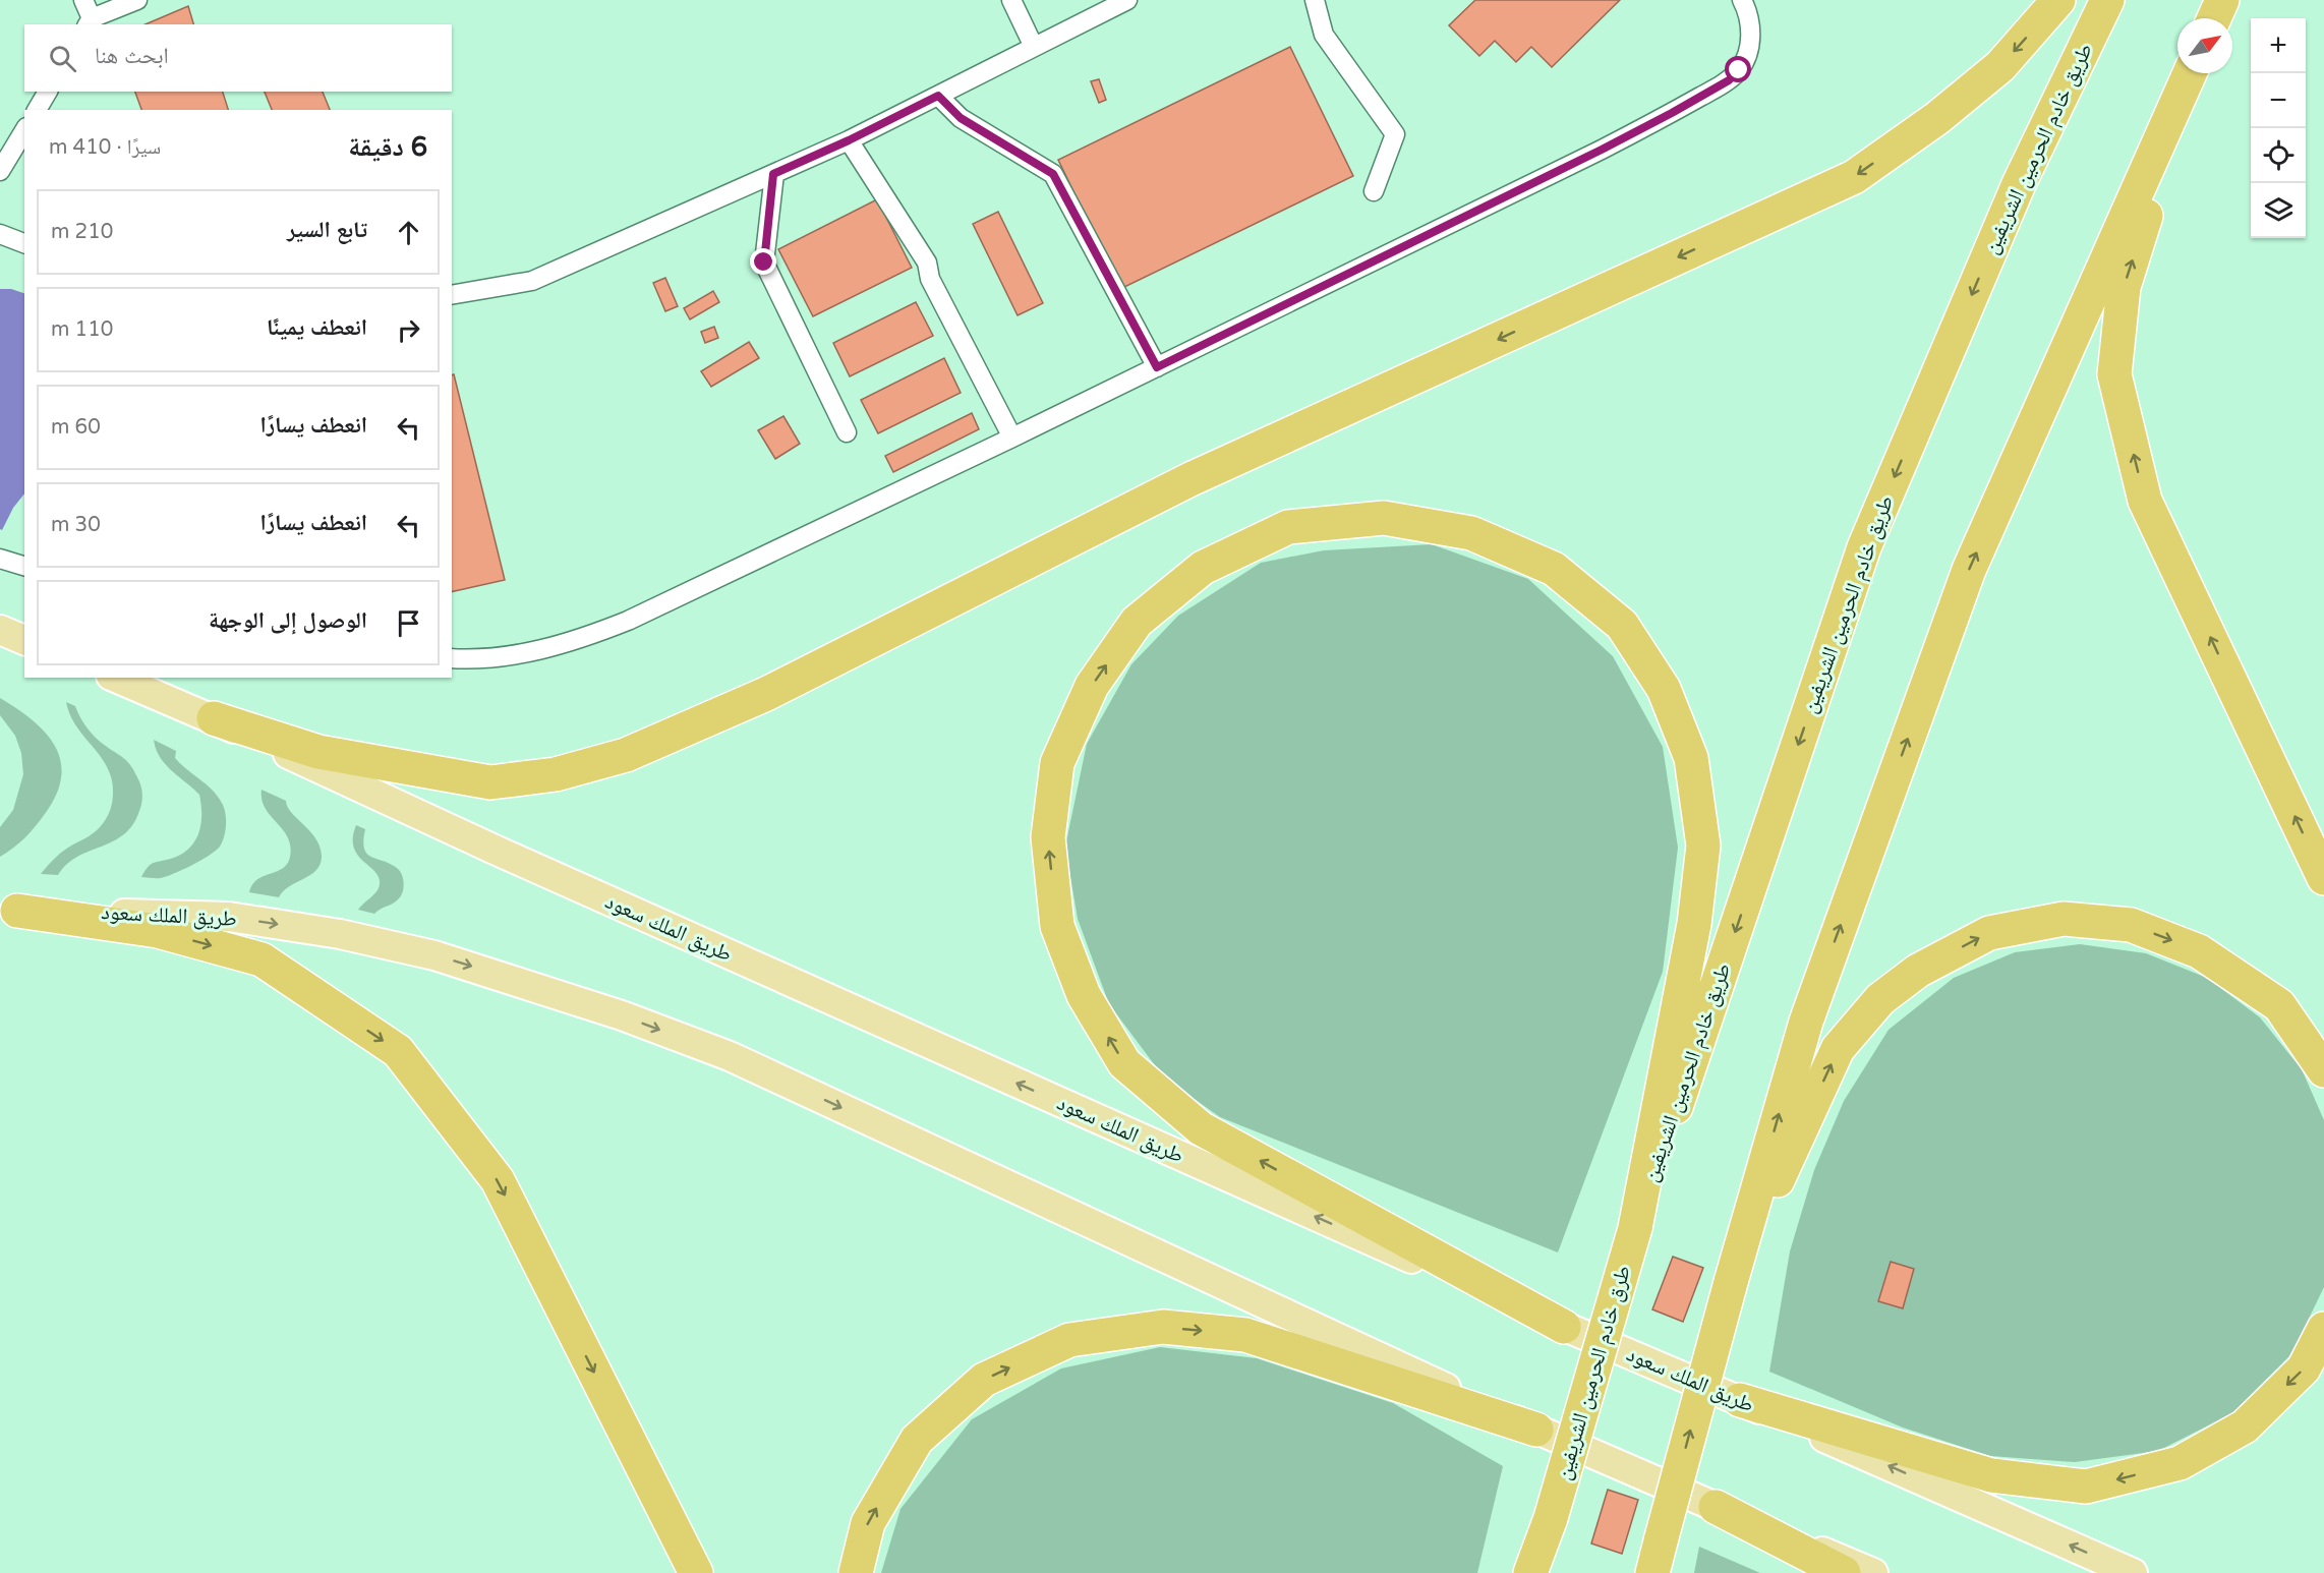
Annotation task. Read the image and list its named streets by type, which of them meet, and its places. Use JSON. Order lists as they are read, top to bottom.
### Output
{
  "streets": {
    "highway": ["طريق خادم الحرمين الشريفين", "طرق خادم الحرمين الشريفين"],
    "main road": ["طريق الملك سعود"]
  },
  "crossings": [
    ["طريق خادم الحرمين الشريفين", "طرق خادم الحرمين الشريفين"]
  ],
  "north": "top right",
  "page": {
    "map_buttons": ["+", "−"],
    "search": "ابحث هنا",
    "heading": ["6 دقيقة", "سيرًا · 410 m"],
    "list": [
      ["تابع السير", "210 m"],
      ["انعطف يمينًا", "110 m"],
      ["انعطف يسارًا", "60 m"],
      ["انعطف يسارًا", "30 m"],
      "الوصول إلى الوجهة"
    ]
  }
}
